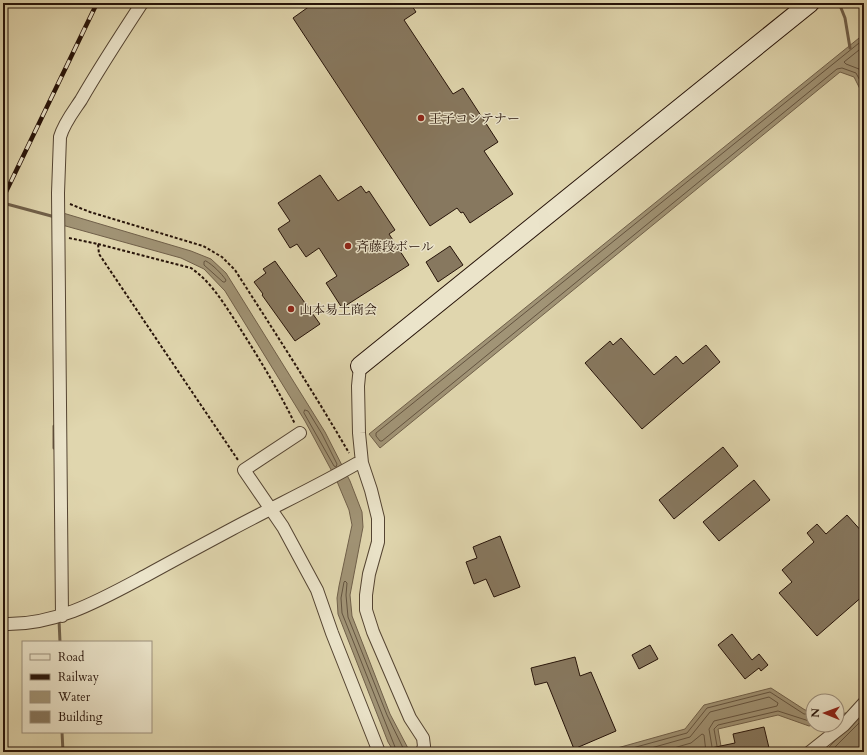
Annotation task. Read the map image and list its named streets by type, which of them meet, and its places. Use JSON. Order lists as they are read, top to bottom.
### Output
{
  "places": ["王子コンテナー", "斉藤段ボール", "山本易土商会"],
  "legend": [
    "Road",
    "Railway",
    "Water",
    "Building"
  ],
  "north": "left"
}
